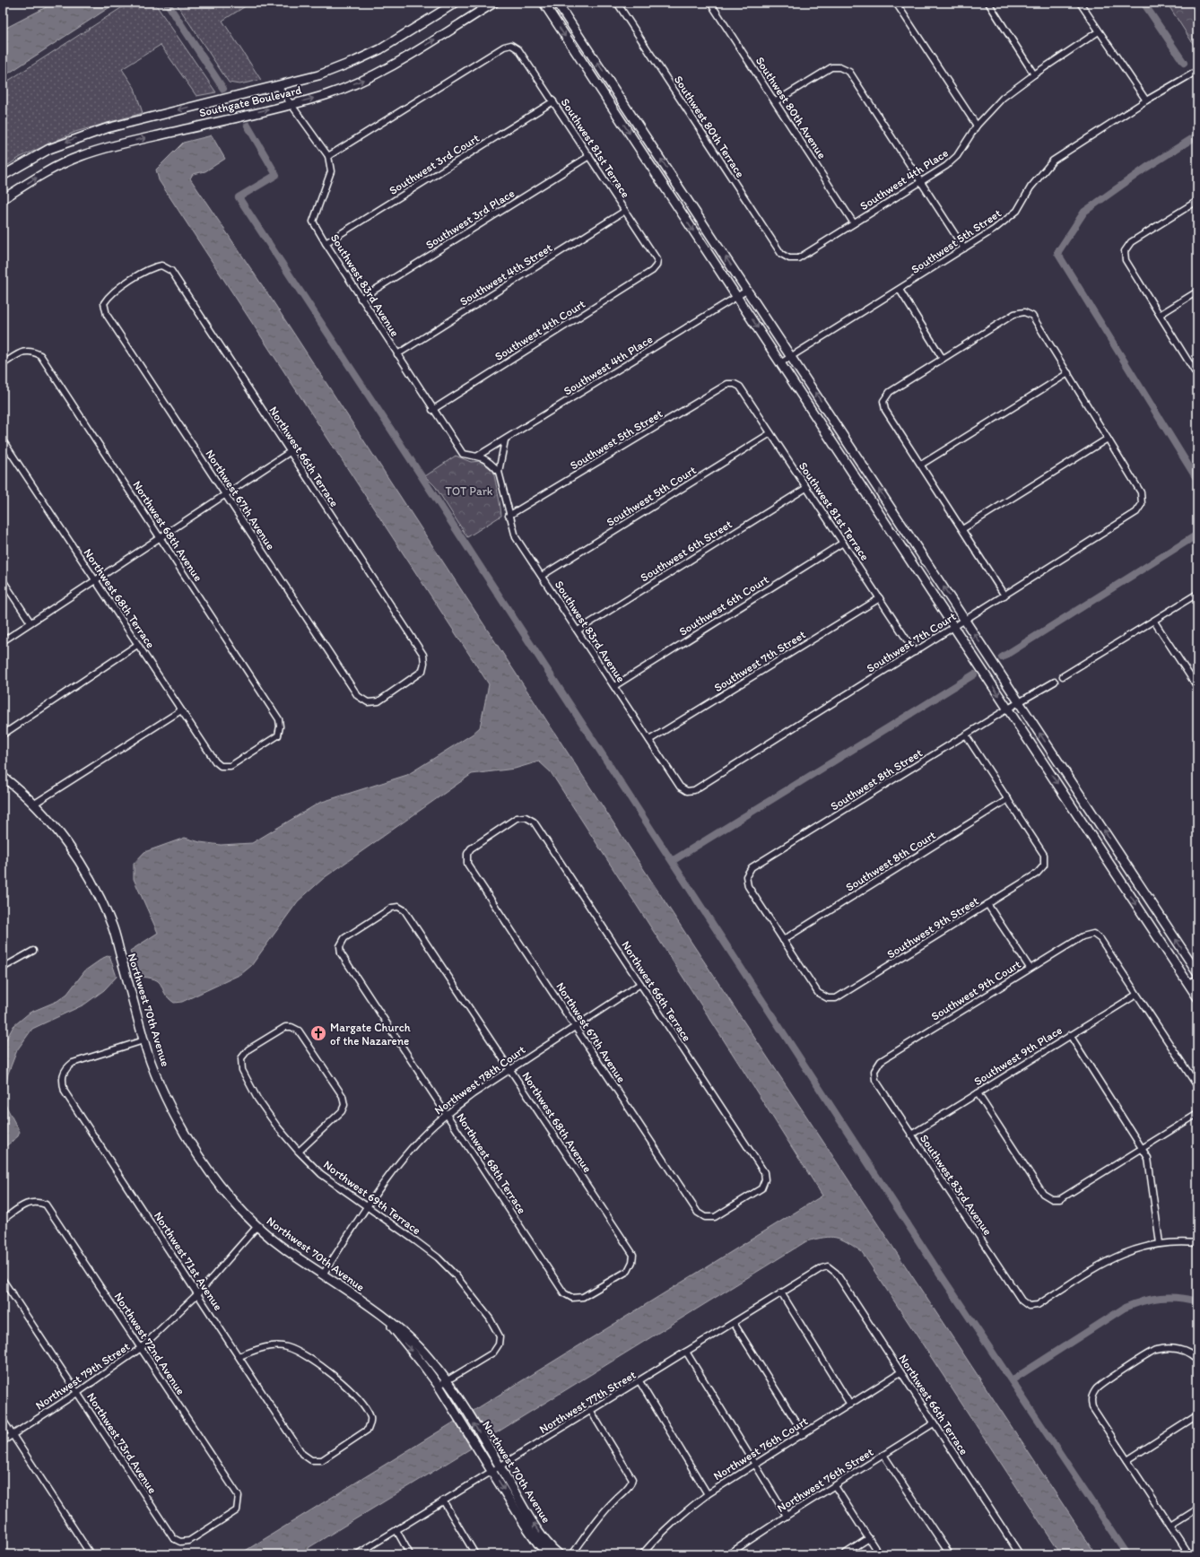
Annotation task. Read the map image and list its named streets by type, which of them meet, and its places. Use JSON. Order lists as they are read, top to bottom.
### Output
{
  "streets": {
    "street": [
      "Southgate Boulevard",
      "Southwest 80th Avenue",
      "Southwest 80th Terrace",
      "Southwest 81st Terrace",
      "Southwest 3rd Court",
      "Southwest 4th Place",
      "Southwest 3rd Place",
      "Southwest 5th Street",
      "Southwest 4th Street",
      "Southwest 83rd Avenue",
      "Southwest 4th Court",
      "Northwest 66th Terrace",
      "Southwest 5th Court",
      "Northwest 67th Avenue",
      "Northwest 68th Avenue",
      "Southwest 6th Street",
      "Northwest 68th Terrace",
      "Southwest 6th Court",
      "Southwest 7th Court",
      "Southwest 7th Street",
      "Southwest 8th Street",
      "Southwest 8th Court",
      "Southwest 9th Street",
      "Southwest 9th Court",
      "Northwest 70th Avenue",
      "Southwest 9th Place",
      "Northwest 78th Court",
      "Northwest 69th Terrace",
      "Northwest 71st Avenue",
      "Northwest 72nd Avenue",
      "Northwest 79th Street",
      "Northwest 77th Street",
      "Northwest 73rd Avenue",
      "Northwest 76th Court",
      "Northwest 76th Street"
    ]
  },
  "crossings": [
    ["Southgate Boulevard", "Southwest 83rd Avenue"],
    ["Southwest 80th Avenue", "Southwest 4th Place"],
    ["Southwest 80th Terrace", "Southwest 4th Place"],
    ["Southwest 81st Terrace", "Southwest 3rd Court"],
    ["Southwest 81st Terrace", "Southwest 3rd Place"],
    ["Southwest 81st Terrace", "Southwest 5th Street"],
    ["Southwest 81st Terrace", "Southwest 4th Street"],
    ["Southwest 81st Terrace", "Southwest 83rd Avenue"],
    ["Southwest 81st Terrace", "Southwest 4th Court"],
    ["Southwest 81st Terrace", "Southwest 5th Court"],
    ["Southwest 81st Terrace", "Southwest 6th Street"],
    ["Southwest 81st Terrace", "Southwest 6th Court"],
    ["Southwest 81st Terrace", "Southwest 7th Court"],
    ["Southwest 81st Terrace", "Southwest 7th Street"],
    ["Southwest 3rd Court", "Southwest 83rd Avenue"],
    ["Southwest 4th Place", "Southwest 83rd Avenue"],
    ["Southwest 3rd Place", "Southwest 83rd Avenue"],
    ["Southwest 5th Street", "Southwest 83rd Avenue"],
    ["Southwest 4th Street", "Southwest 83rd Avenue"],
    ["Southwest 83rd Avenue", "Southwest 4th Court"],
    ["Southwest 83rd Avenue", "Southwest 5th Court"],
    ["Southwest 83rd Avenue", "Southwest 6th Street"],
    ["Southwest 83rd Avenue", "Southwest 6th Court"],
    ["Southwest 83rd Avenue", "Southwest 7th Court"],
    ["Southwest 83rd Avenue", "Southwest 7th Street"],
    ["Southwest 83rd Avenue", "Southwest 9th Court"],
    ["Southwest 83rd Avenue", "Southwest 9th Place"],
    ["Northwest 66th Terrace", "Northwest 67th Avenue"],
    ["Northwest 66th Terrace", "Northwest 78th Court"],
    ["Northwest 66th Terrace", "Northwest 77th Street"],
    ["Northwest 66th Terrace", "Northwest 76th Court"],
    ["Northwest 66th Terrace", "Northwest 76th Street"],
    ["Northwest 67th Avenue", "Northwest 78th Court"],
    ["Northwest 68th Avenue", "Northwest 68th Terrace"],
    ["Northwest 68th Avenue", "Northwest 78th Court"],
    ["Northwest 68th Terrace", "Northwest 78th Court"],
    ["Southwest 8th Street", "Southwest 8th Court"],
    ["Southwest 8th Street", "Southwest 9th Street"],
    ["Southwest 8th Court", "Southwest 9th Street"],
    ["Southwest 9th Court", "Southwest 9th Place"],
    ["Northwest 70th Avenue", "Northwest 78th Court"],
    ["Northwest 70th Avenue", "Northwest 69th Terrace"],
    ["Northwest 70th Avenue", "Northwest 71st Avenue"],
    ["Northwest 70th Avenue", "Northwest 79th Street"],
    ["Northwest 70th Avenue", "Northwest 77th Street"],
    ["Northwest 78th Court", "Northwest 69th Terrace"],
    ["Northwest 71st Avenue", "Northwest 79th Street"],
    ["Northwest 72nd Avenue", "Northwest 79th Street"],
    ["Northwest 72nd Avenue", "Northwest 73rd Avenue"],
    ["Northwest 79th Street", "Northwest 73rd Avenue"]
  ],
  "parks": ["TOT Park"],
  "places": {
    "church": ["Margate Church of the Nazarene"]
  }
}
